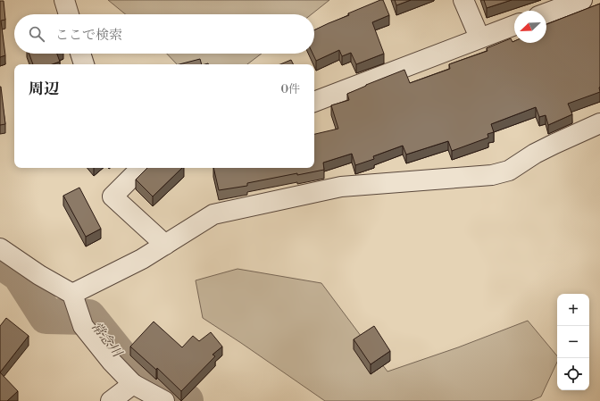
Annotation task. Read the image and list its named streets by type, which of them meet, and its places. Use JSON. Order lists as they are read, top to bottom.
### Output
{
  "water": ["常念川"],
  "north": "bottom left",
  "page": {
    "search": "ここで検索",
    "heading": ["周辺", "0件"],
    "map_buttons": ["+", "−"]
  }
}
